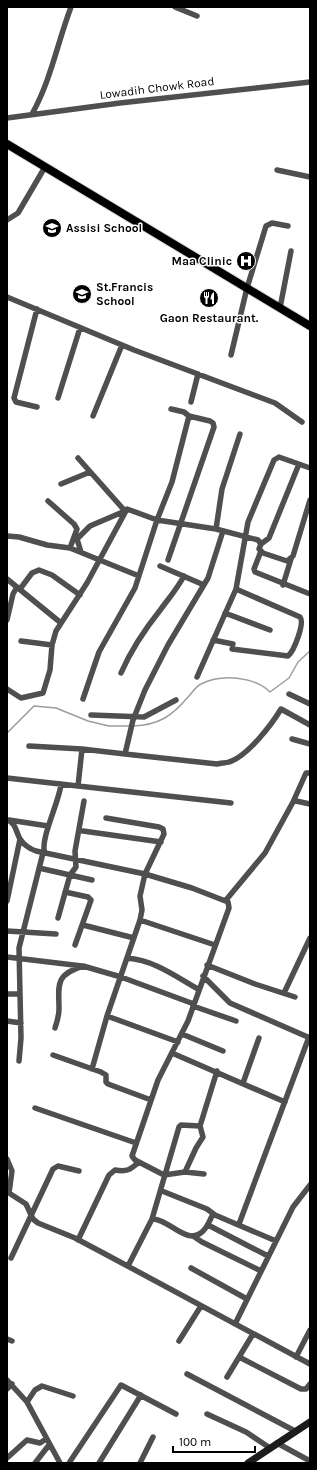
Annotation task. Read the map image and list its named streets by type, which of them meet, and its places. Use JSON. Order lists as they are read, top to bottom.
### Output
{
  "streets": {
    "street": ["Lowadih Chowk Road"]
  },
  "places": {
    "school or university": ["Assisi School", "St.Francis School"],
    "hospital": ["Maa Clinic"],
    "restaurant": ["Gaon Restaurant."]
  },
  "scale_bar": "100 m"
}
